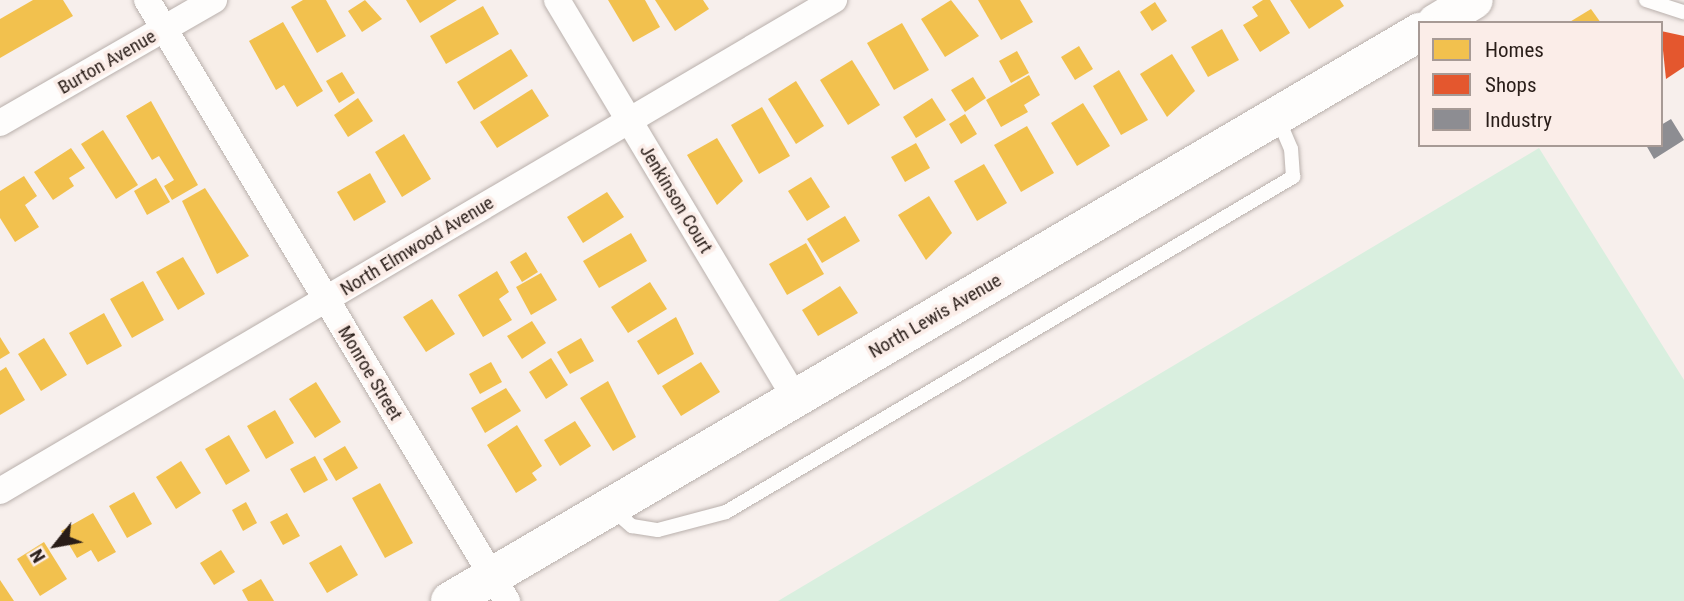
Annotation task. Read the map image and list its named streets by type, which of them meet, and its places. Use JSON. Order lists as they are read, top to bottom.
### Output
{
  "streets": {
    "main road": ["North Lewis Avenue"],
    "street": [
      "Burton Avenue",
      "Jenkinson Court",
      "North Elmwood Avenue",
      "Monroe Street"
    ]
  },
  "crossings": [
    ["Burton Avenue", "Monroe Street"],
    ["Jenkinson Court", "North Elmwood Avenue"],
    ["Jenkinson Court", "North Lewis Avenue"],
    ["North Elmwood Avenue", "Monroe Street"],
    ["North Lewis Avenue", "Monroe Street"]
  ],
  "legend": ["Homes", "Shops", "Industry"],
  "north": "bottom left"
}
